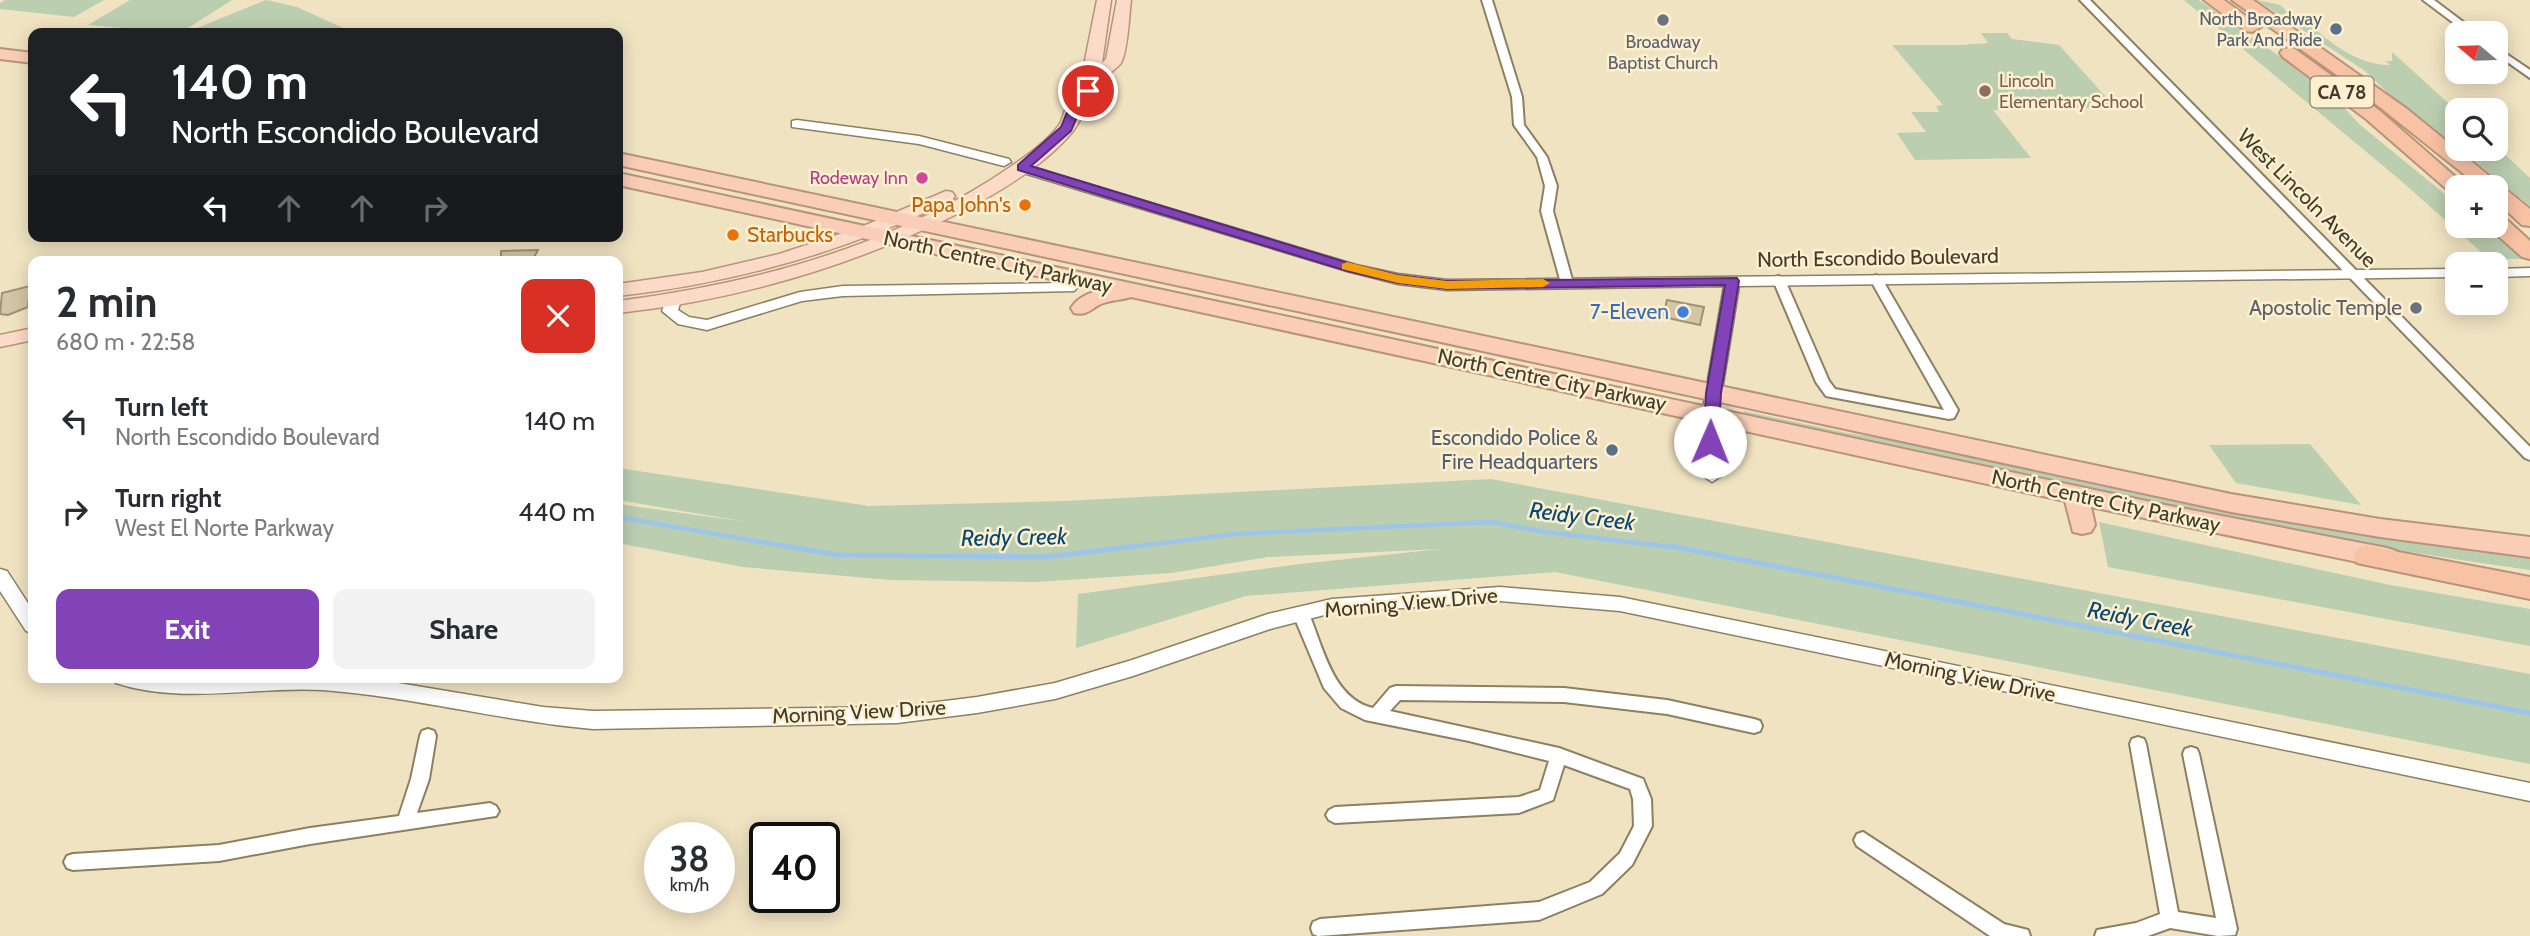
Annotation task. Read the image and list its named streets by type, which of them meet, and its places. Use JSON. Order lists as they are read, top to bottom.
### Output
{
  "streets": {
    "highway": ["CA 78", "North Centre City Parkway"],
    "street": ["West Lincoln Avenue", "North Escondido Boulevard", "Morning View Drive"]
  },
  "crossings": [
    ["West Lincoln Avenue", "North Escondido Boulevard"]
  ],
  "water": ["Reidy Creek"],
  "places": [
    "Broadway Baptist Church",
    "North Broadway Park And Ride",
    "Lincoln Elementary School",
    "Rodeway Inn",
    "Papa John's",
    "Starbucks",
    "Apostolic Temple",
    "7-Eleven",
    "Escondido Police & Fire Headquarters"
  ],
  "north": "left",
  "page": {
    "map_buttons": ["+", "−"],
    "turn": ["140 m", "North Escondido Boulevard"],
    "heading": ["2 min", "680 m · 22:58"],
    "list": [
      {
        "name": "Turn left",
        "note": "North Escondido Boulevard",
        "value": "140 m"
      },
      {
        "name": "Turn right",
        "note": "West El Norte Parkway",
        "value": "440 m"
      }
    ],
    "buttons": ["Exit", "Share"],
    "speed": "38 km/h",
    "limit": "40"
  }
}
